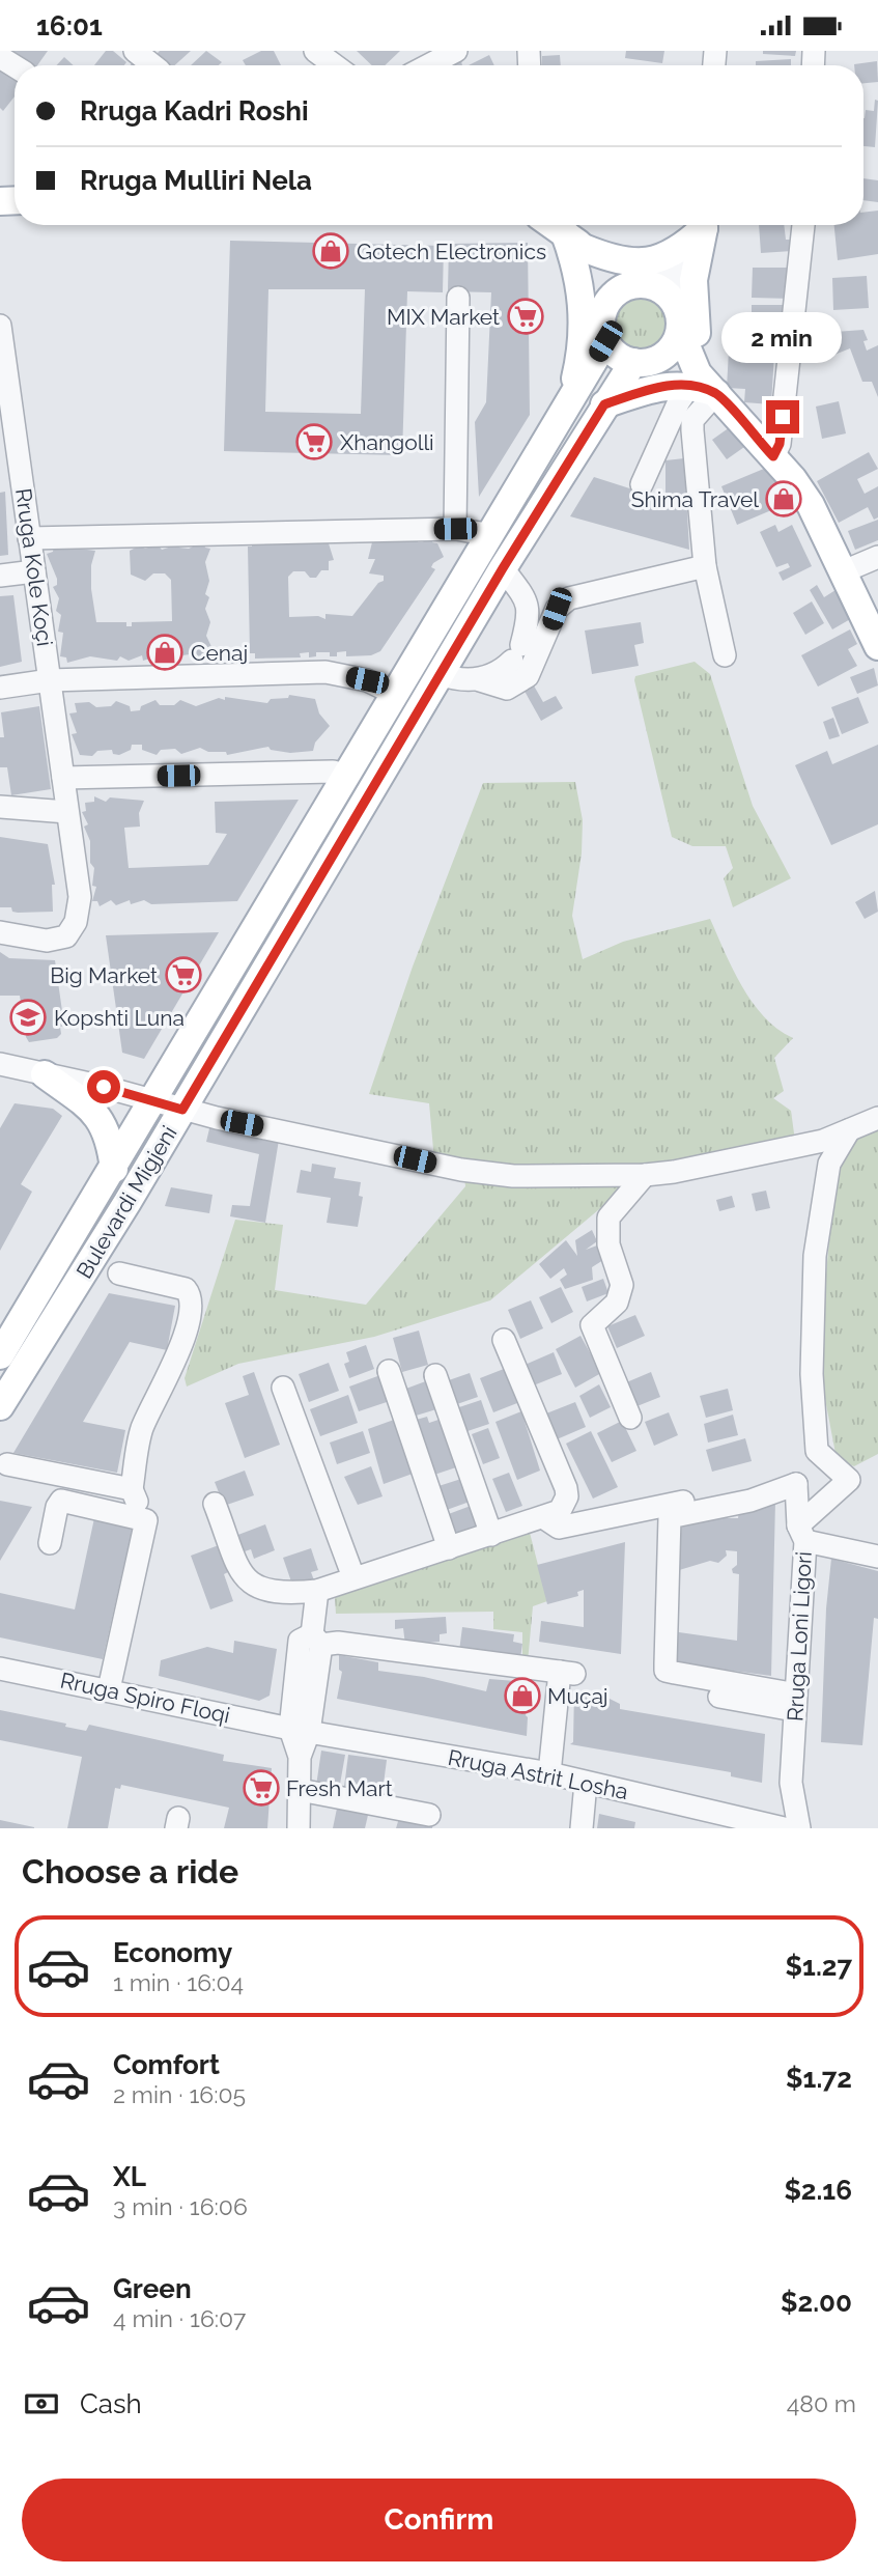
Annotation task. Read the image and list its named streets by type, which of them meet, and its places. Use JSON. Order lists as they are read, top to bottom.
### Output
{
  "streets": {
    "main road": ["Bulevardi Migjeni"],
    "street": [
      "Rruga Kole Koçi",
      "Rruga Loni Ligori",
      "Rruga Spiro Floqi",
      "Rruga Astrit Losha"
    ]
  },
  "crossings": [
    ["Rruga Loni Ligori", "Rruga Astrit Losha"],
    ["Rruga Spiro Floqi", "Rruga Astrit Losha"]
  ],
  "places": {
    "shop": [
      "Gotech Electronics",
      "Shima Travel",
      "Cenaj",
      "Muçaj"
    ],
    "supermarket": [
      "MIX Market",
      "Xhangolli",
      "Big Market",
      "Fresh Mart"
    ],
    "school or university": ["Kopshti Luna"]
  },
  "page": {
    "status": "16:01",
    "banner": ["Rruga Kadri Roshi", "Rruga Mulliri Nela"],
    "bubble": "2 min",
    "heading": "Choose a ride",
    "list": [
      {
        "name": "Economy",
        "note": "1 min · 16:04",
        "value": "$1.27"
      },
      {
        "name": "Comfort",
        "note": "2 min · 16:05",
        "value": "$1.72"
      },
      {
        "name": "XL",
        "note": "3 min · 16:06",
        "value": "$2.16"
      },
      {
        "name": "Green",
        "note": "4 min · 16:07",
        "value": "$2.00"
      }
    ],
    "pay": ["Cash", "480 m"],
    "buttons": "Confirm"
  }
}
